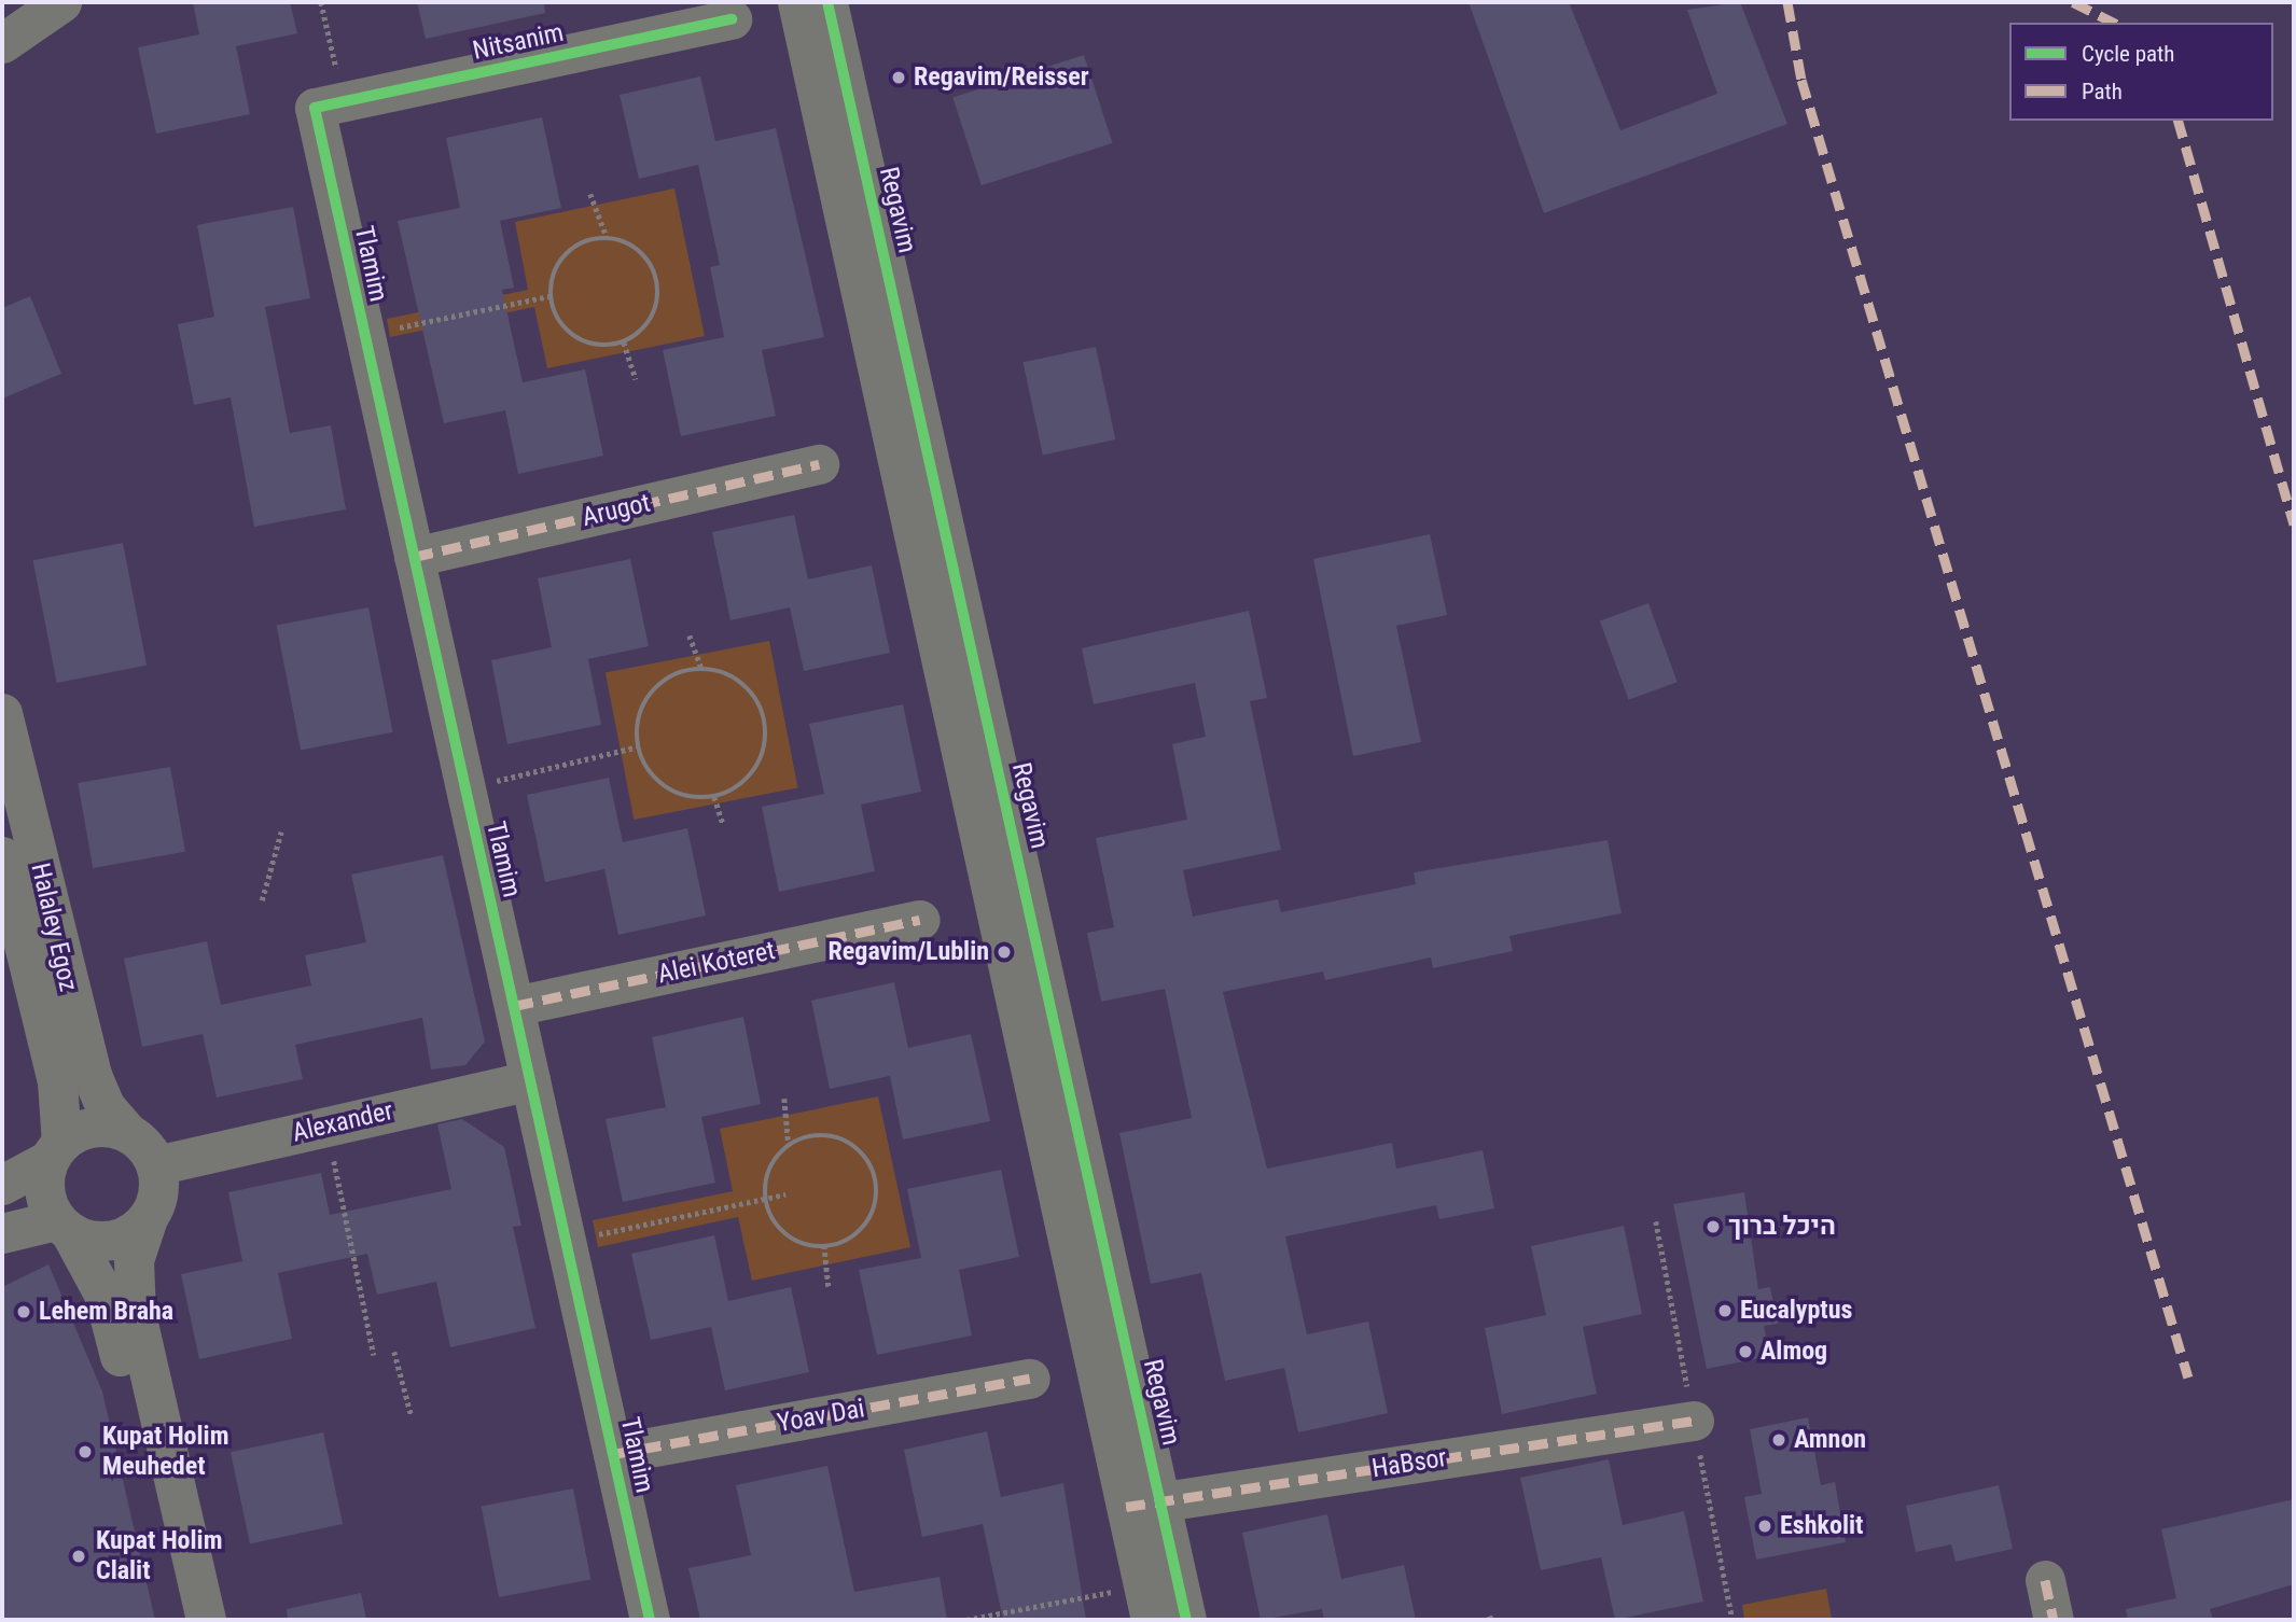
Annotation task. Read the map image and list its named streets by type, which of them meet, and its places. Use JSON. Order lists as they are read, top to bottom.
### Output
{
  "streets": {
    "street": [
      "Nitsanim",
      "Regavim",
      "Tlamim",
      "Arugot",
      "Halaley Egoz",
      "Alei Koteret",
      "Alexander",
      "Yoav Dai",
      "HaBsor"
    ]
  },
  "crossings": [
    ["Nitsanim", "Tlamim"],
    ["Regavim", "HaBsor"],
    ["Tlamim", "Arugot"],
    ["Tlamim", "Alei Koteret"],
    ["Tlamim", "Alexander"],
    ["Tlamim", "Yoav Dai"],
    ["Halaley Egoz", "Alexander"]
  ],
  "places": [
    "Regavim/Reisser",
    "Regavim/Lublin",
    "היכל ברוך",
    "Eucalyptus",
    "Lehem Braha",
    "Almog",
    "Amnon",
    "Kupat Holim Meuhedet",
    "Eshkolit",
    "Kupat Holim Clalit"
  ],
  "legend": ["Cycle path", "Path"]
}
